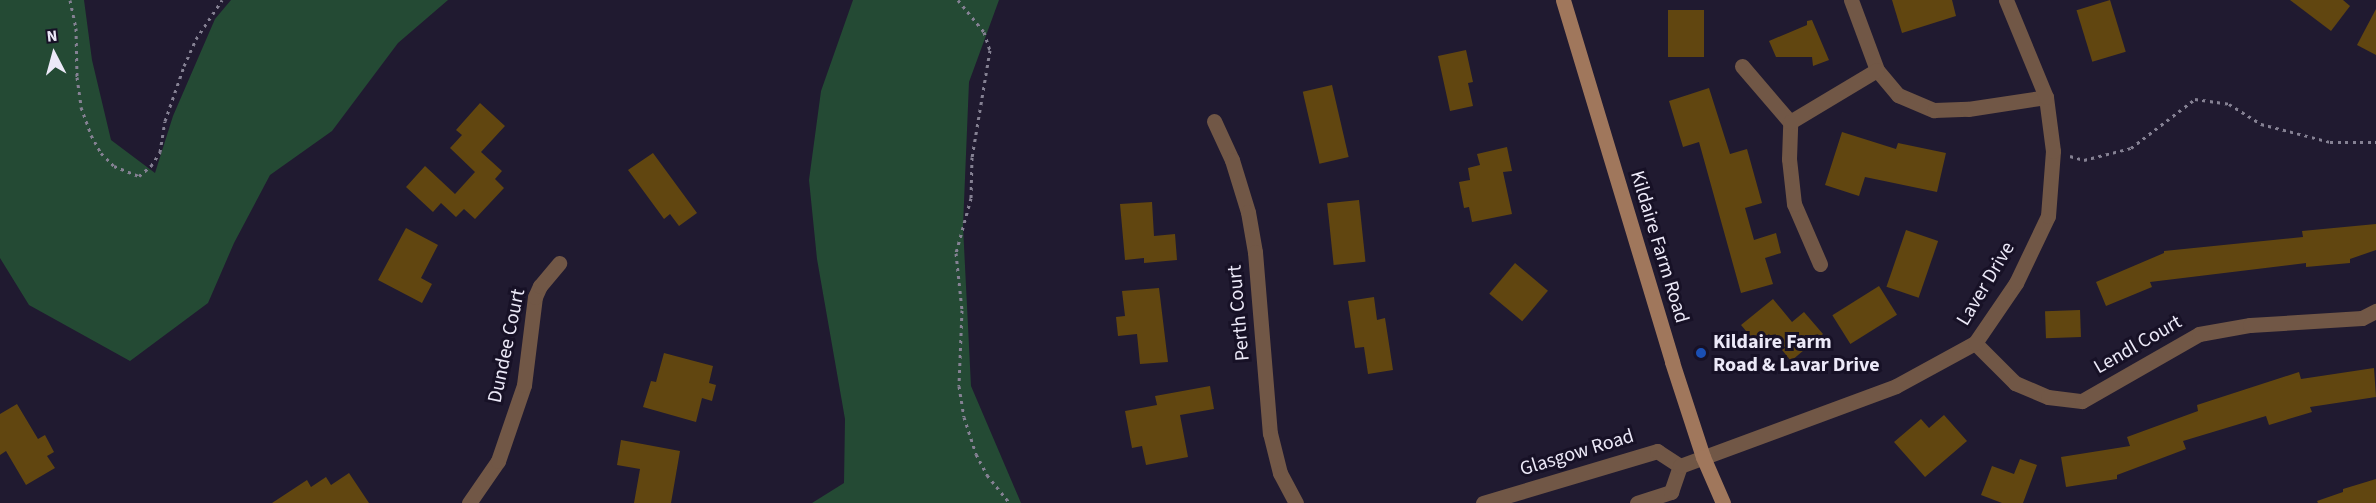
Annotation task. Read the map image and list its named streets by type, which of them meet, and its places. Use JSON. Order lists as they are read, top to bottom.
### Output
{
  "streets": {
    "main road": ["Kildaire Farm Road"],
    "street": [
      "Laver Drive",
      "Perth Court",
      "Lendl Court",
      "Dundee Court",
      "Glasgow Road"
    ]
  },
  "crossings": [
    ["Kildaire Farm Road", "Laver Drive"],
    ["Laver Drive", "Lendl Court"]
  ],
  "places": ["Kildaire Farm Road & Lavar Drive"],
  "north": "top"
}
